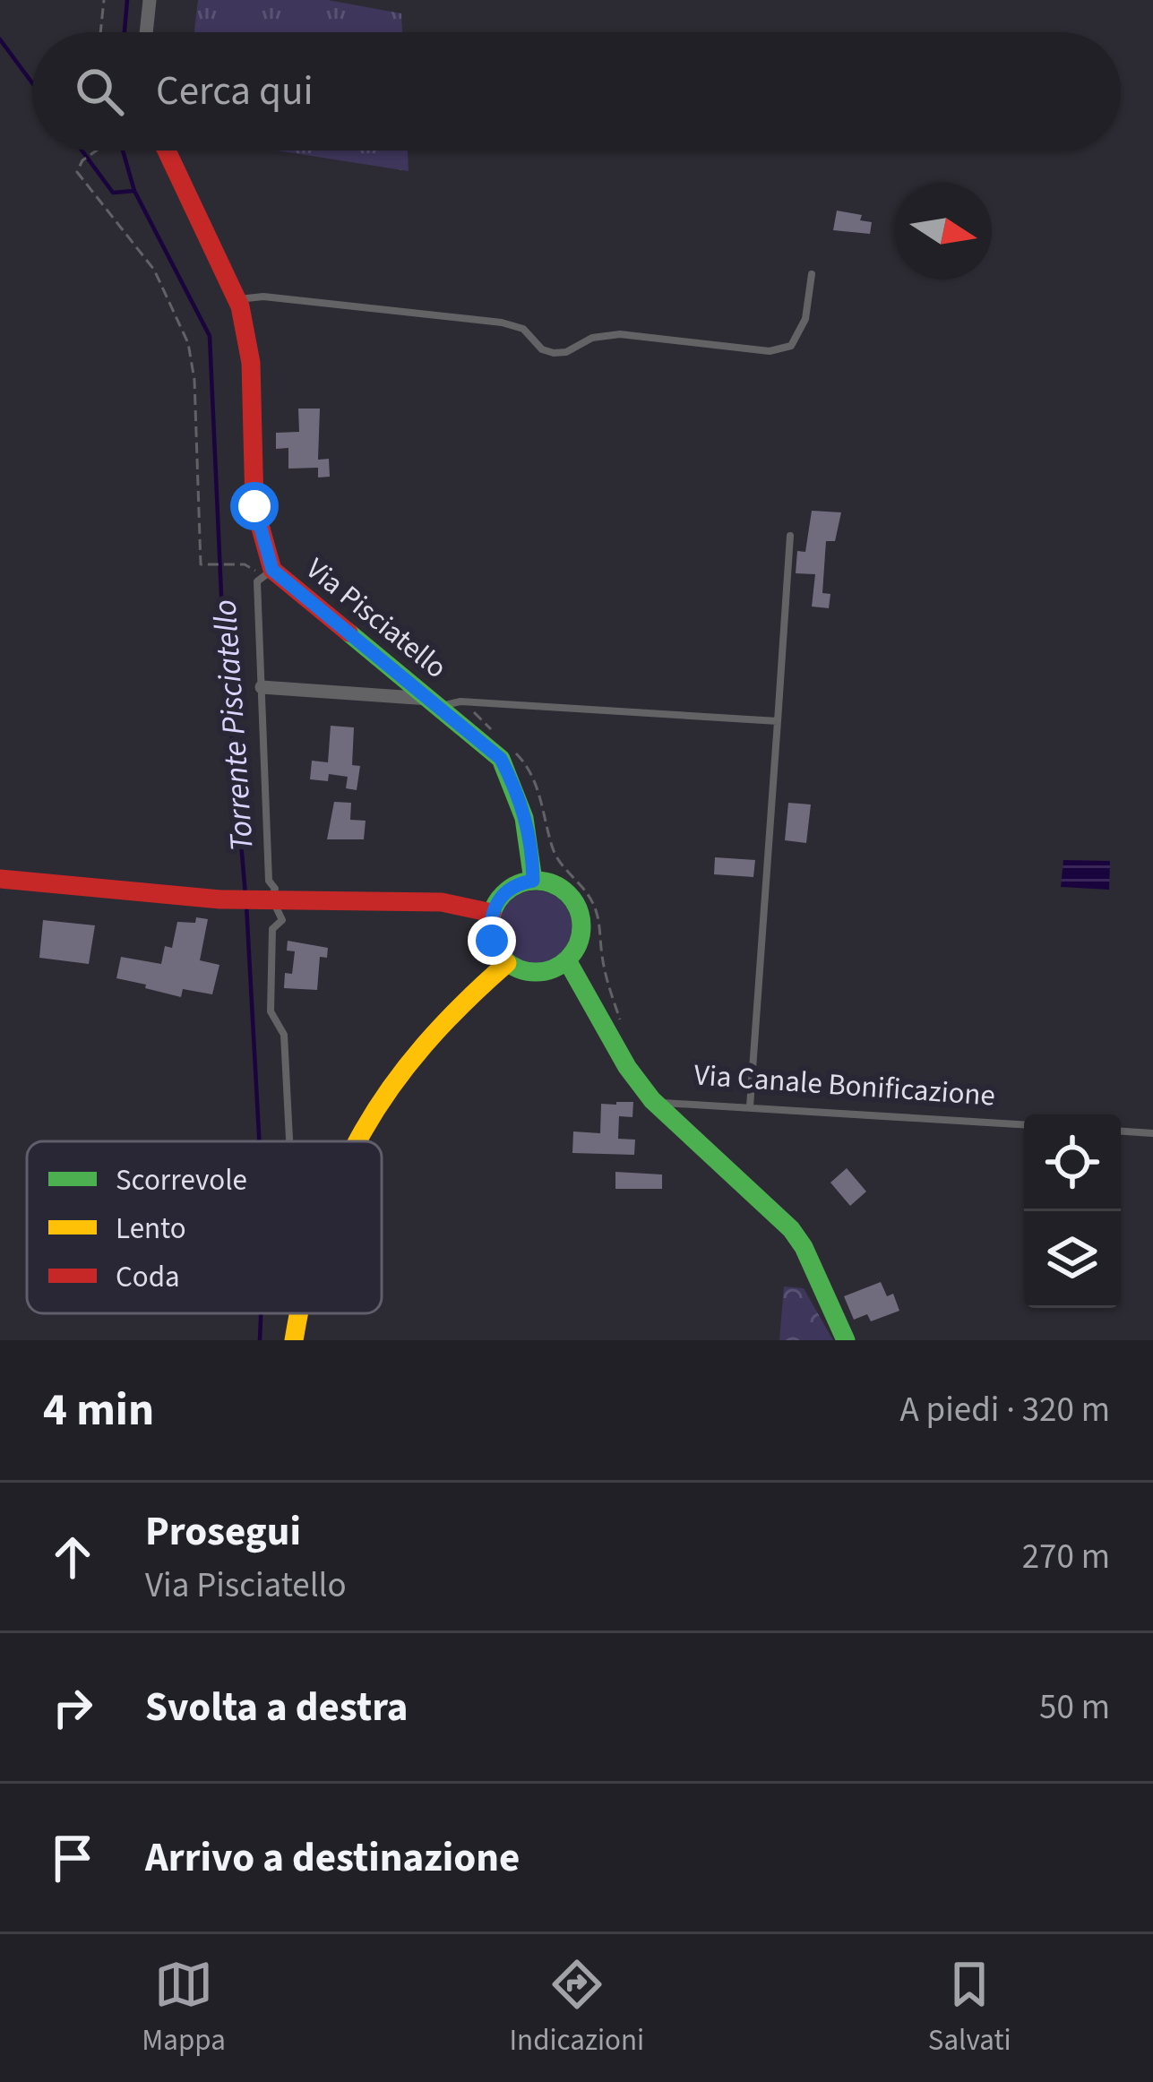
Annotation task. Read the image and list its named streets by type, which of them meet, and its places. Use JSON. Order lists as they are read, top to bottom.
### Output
{
  "streets": {
    "street": ["Via Pisciatello", "Via Canale Bonificazione"]
  },
  "crossings": [
    ["Via Pisciatello", "Via Canale Bonificazione"]
  ],
  "water": ["Torrente Pisciatello"],
  "legend": ["Scorrevole", "Lento", "Coda"],
  "north": "right",
  "page": {
    "search": "Cerca qui",
    "heading": ["4 min", "A piedi · 320 m"],
    "list": [
      ["Prosegui", "Via Pisciatello", "270 m"],
      ["Svolta a destra", "50 m"],
      "Arrivo a destinazione"
    ],
    "nav": ["Mappa", "Indicazioni", "Salvati"]
  }
}
